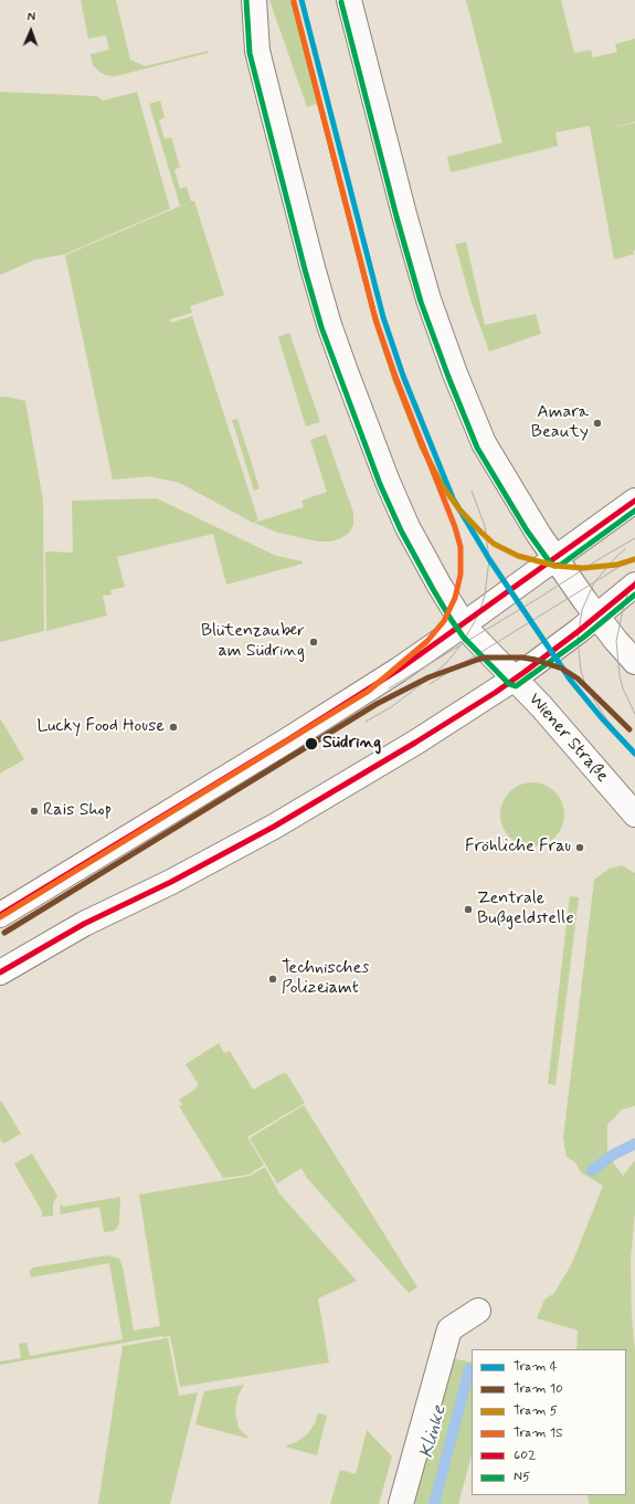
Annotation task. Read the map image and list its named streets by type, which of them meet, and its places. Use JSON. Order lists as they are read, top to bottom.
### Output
{
  "streets": {
    "main road": ["Wiener Straße"]
  },
  "water": ["Klinke"],
  "places": [
    "Amara Beauty",
    "Blütenzauber am Südring",
    "Lucky Food House",
    "Südring",
    "Rais Shop",
    "Fröhliche Frau",
    "Zentrale Bußgeldstelle",
    "Technisches Polizeiamt"
  ],
  "lines": [
    "tram line 4",
    "transit line N5",
    "tram line 5",
    "tram line 1S",
    "transit line 602",
    "tram line 10"
  ],
  "legend": [
    "Tram 4",
    "Tram 10",
    "Tram 5",
    "Tram 1S",
    "602",
    "N5"
  ],
  "north": "top"
}
